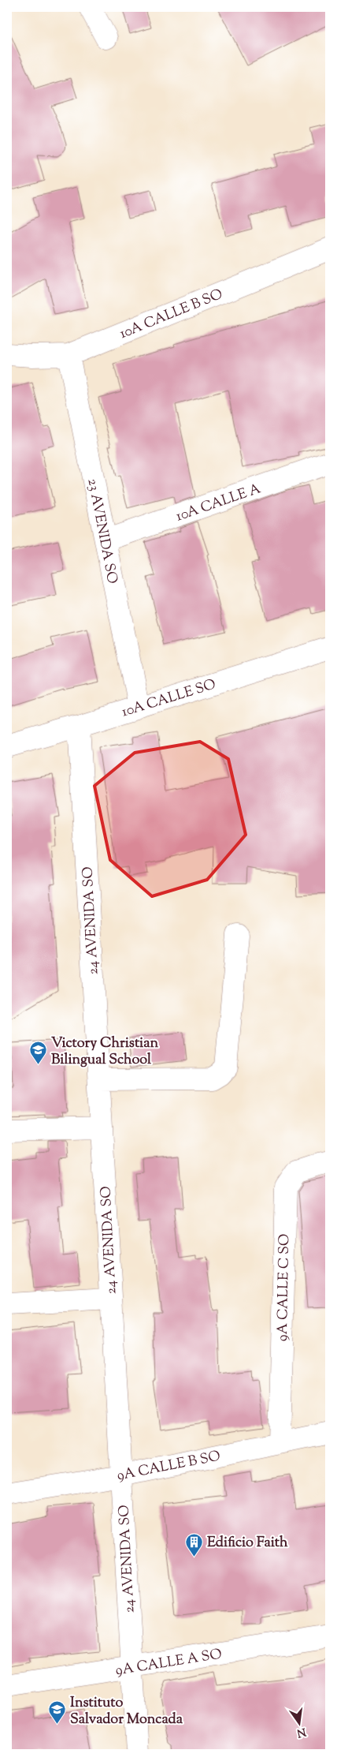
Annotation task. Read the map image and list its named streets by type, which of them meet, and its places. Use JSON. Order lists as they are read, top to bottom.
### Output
{
  "streets": {
    "street": [
      "10A CALLE B SO",
      "10A CALLE A",
      "23 AVENIDA SO",
      "10A CALLE SO",
      "24 AVENIDA SO",
      "9A CALLE C SO",
      "9A CALLE B SO",
      "9A CALLE A SO"
    ]
  },
  "crossings": [
    ["10A CALLE B SO", "23 AVENIDA SO"],
    ["10A CALLE A", "23 AVENIDA SO"],
    ["23 AVENIDA SO", "10A CALLE SO"],
    ["10A CALLE SO", "24 AVENIDA SO"],
    ["24 AVENIDA SO", "9A CALLE B SO"],
    ["24 AVENIDA SO", "9A CALLE A SO"],
    ["9A CALLE C SO", "9A CALLE B SO"]
  ],
  "places": {
    "school or university": ["Victory Christian Bilingual School", "Instituto Salvador Moncada"],
    "building": ["Edificio Faith"]
  },
  "north": "bottom"
}
